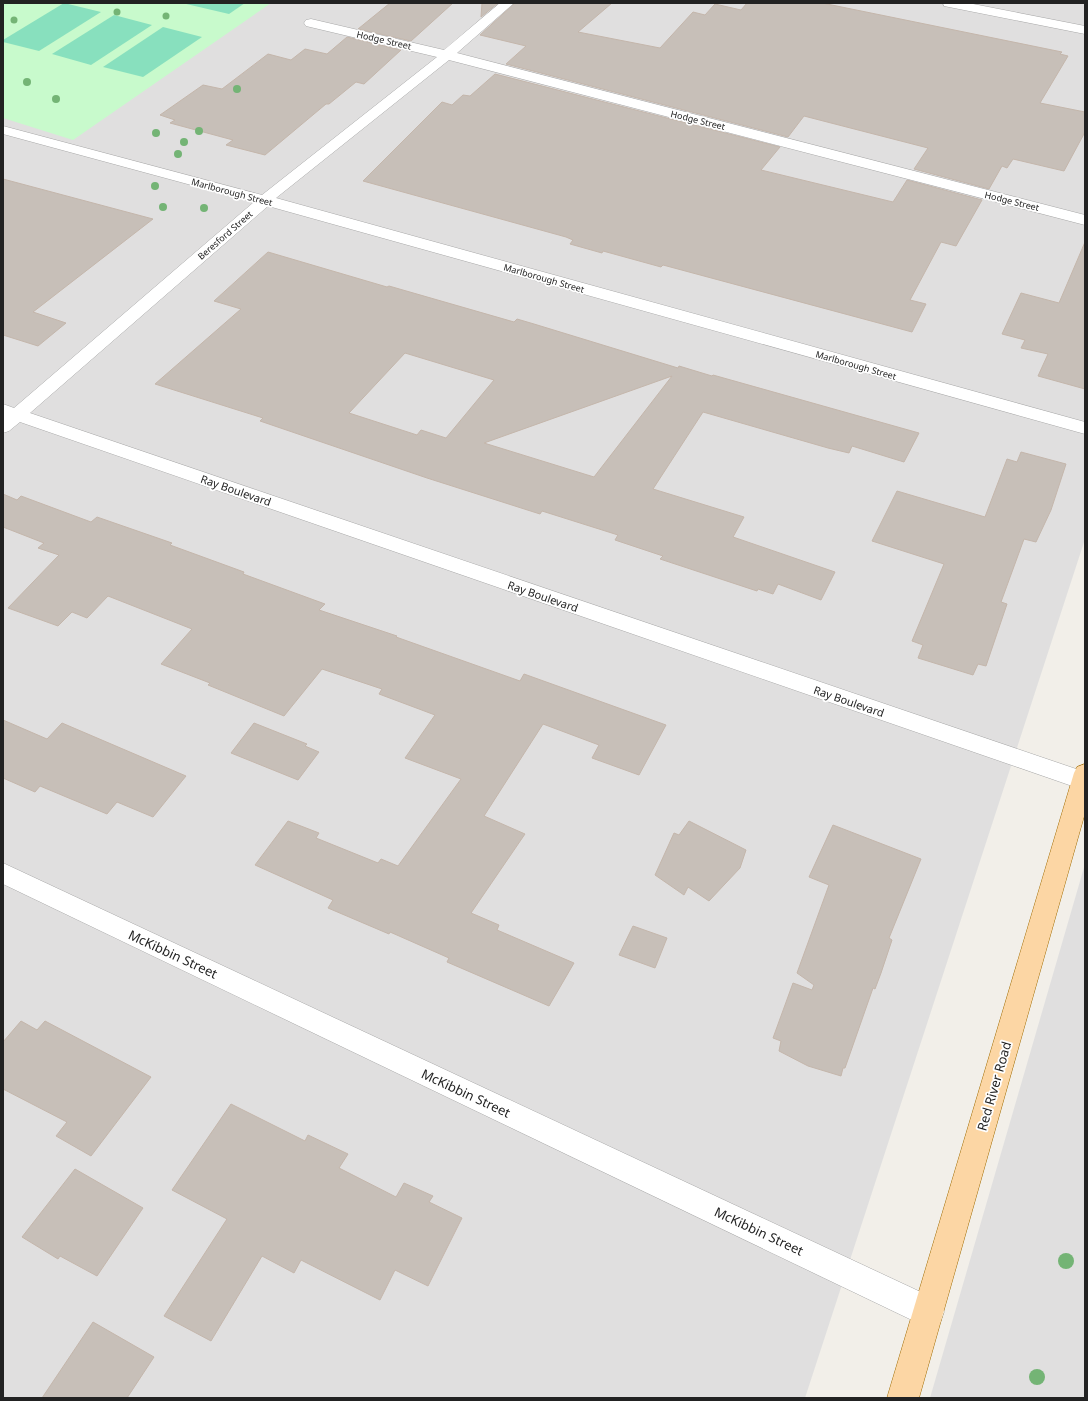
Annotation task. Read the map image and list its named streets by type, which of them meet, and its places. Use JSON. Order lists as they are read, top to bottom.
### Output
{
  "streets": {
    "main road": ["Red River Road"],
    "street": [
      "Hodge Street",
      "Marlborough Street",
      "Beresford Street",
      "Ray Boulevard",
      "McKibbin Street"
    ]
  },
  "crossings": [
    ["Hodge Street", "Beresford Street"],
    ["Marlborough Street", "Beresford Street"],
    ["Beresford Street", "Ray Boulevard"],
    ["Ray Boulevard", "Red River Road"],
    ["McKibbin Street", "Red River Road"]
  ]
}
